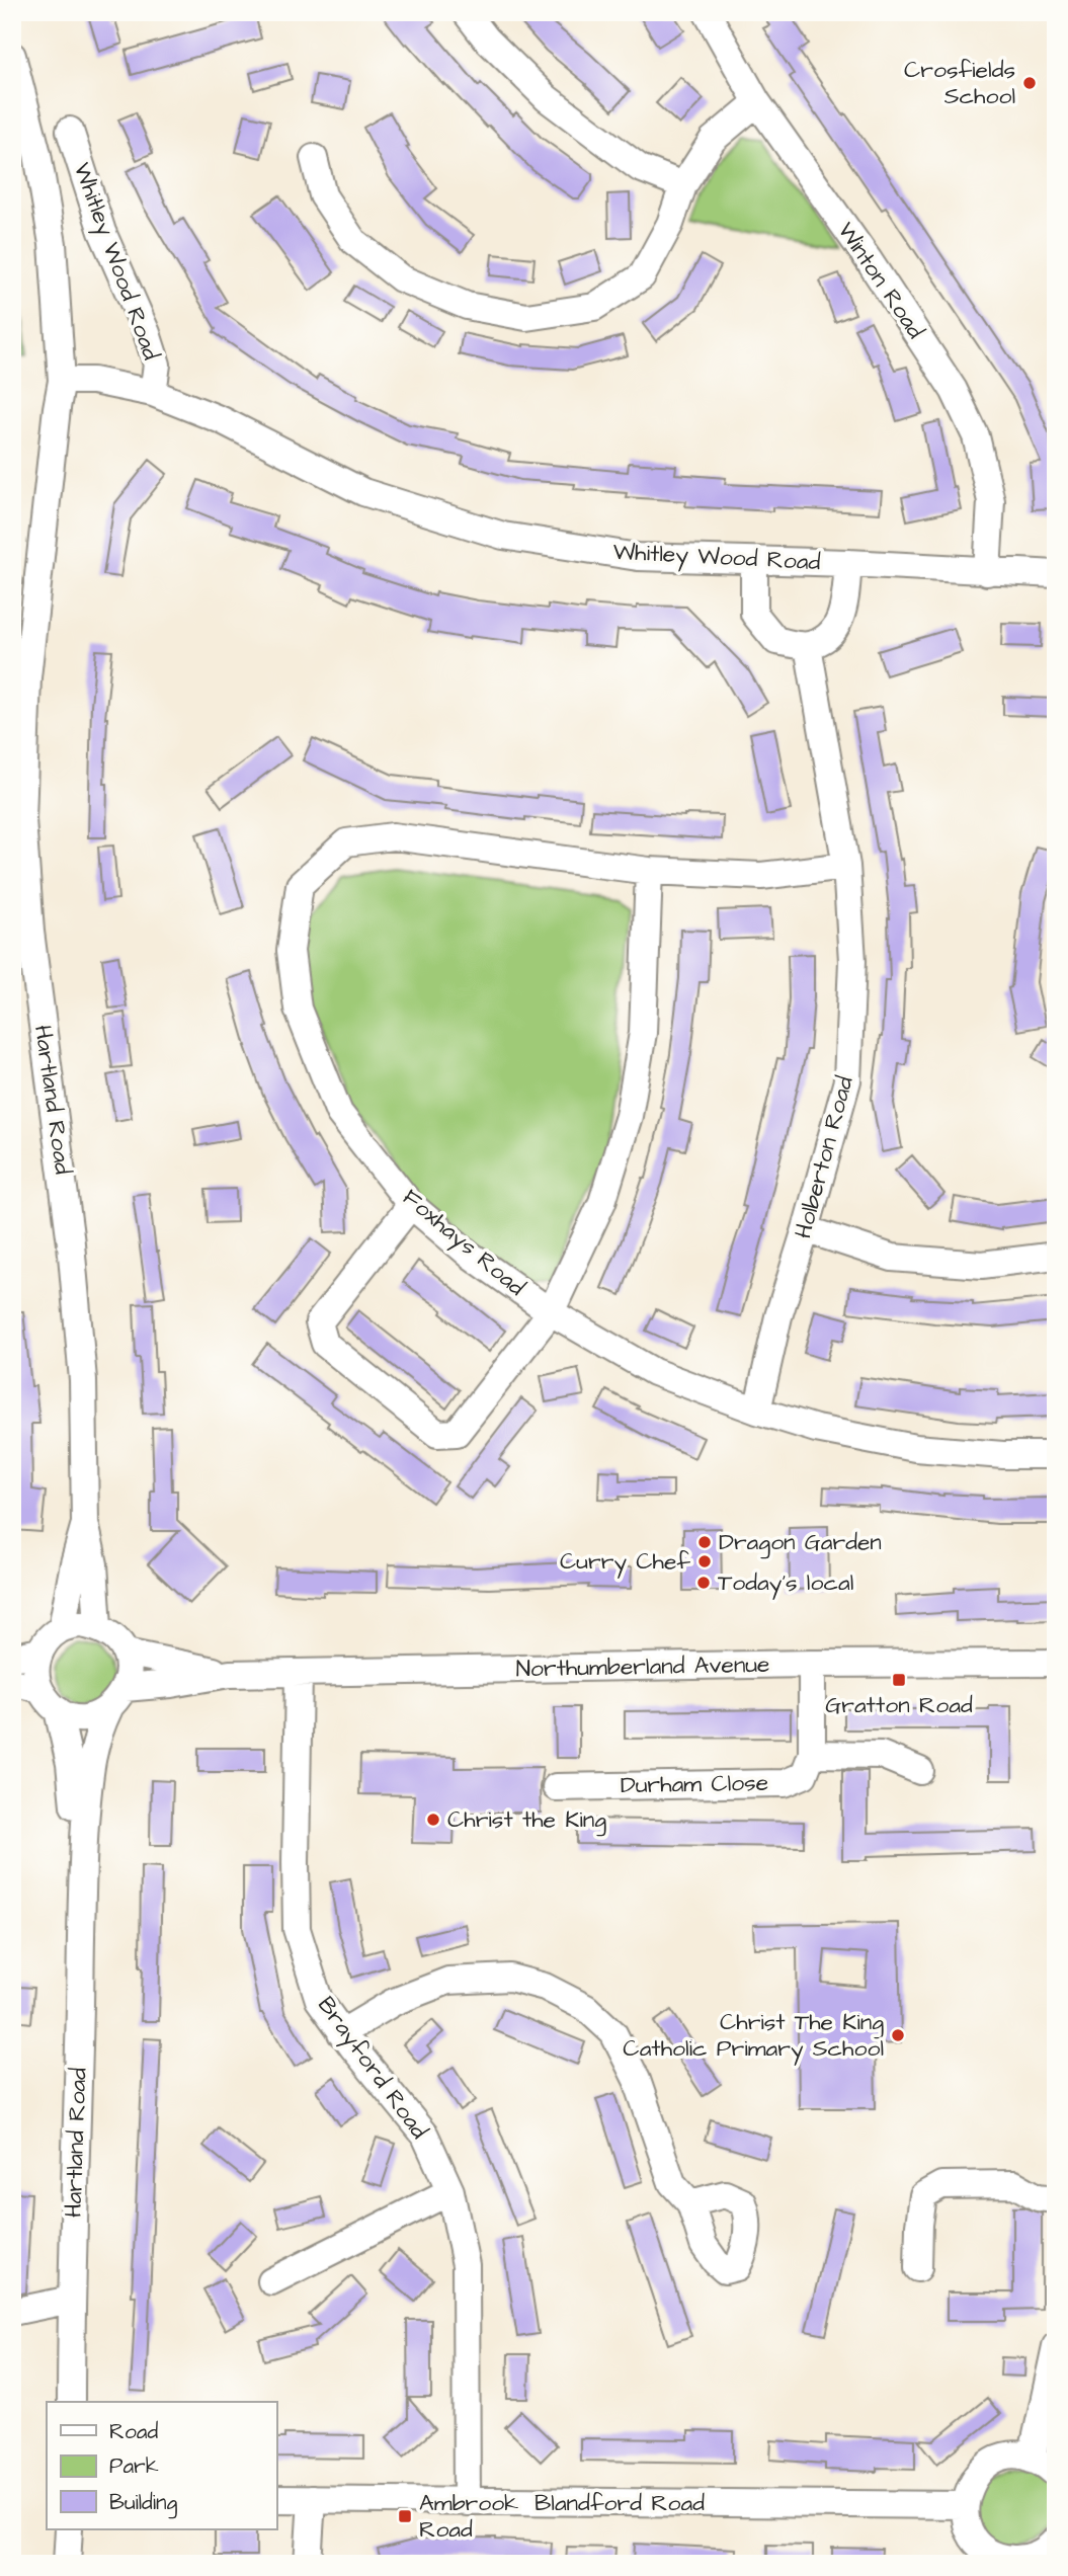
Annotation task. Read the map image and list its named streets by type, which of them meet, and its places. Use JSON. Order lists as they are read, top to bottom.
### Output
{
  "streets": {
    "street": [
      "Whitley Wood Road",
      "Winton Road",
      "Hartland Road",
      "Holberton Road",
      "Foxhays Road",
      "Northumberland Avenue",
      "Durham Close",
      "Brayford Road",
      "Blandford Road"
    ]
  },
  "crossings": [
    ["Whitley Wood Road", "Winton Road"],
    ["Whitley Wood Road", "Hartland Road"],
    ["Hartland Road", "Northumberland Avenue"],
    ["Holberton Road", "Foxhays Road"],
    ["Northumberland Avenue", "Brayford Road"],
    ["Brayford Road", "Blandford Road"]
  ],
  "places": {
    "other": [
      "Crosfields School",
      "Dragon Garden",
      "Curry Chef",
      "Today's local",
      "Christ the King",
      "Christ The King Catholic Primary School"
    ],
    "transit": ["Gratton Road", "Ambrook Road"]
  },
  "legend": ["Road", "Park", "Building"]
}
